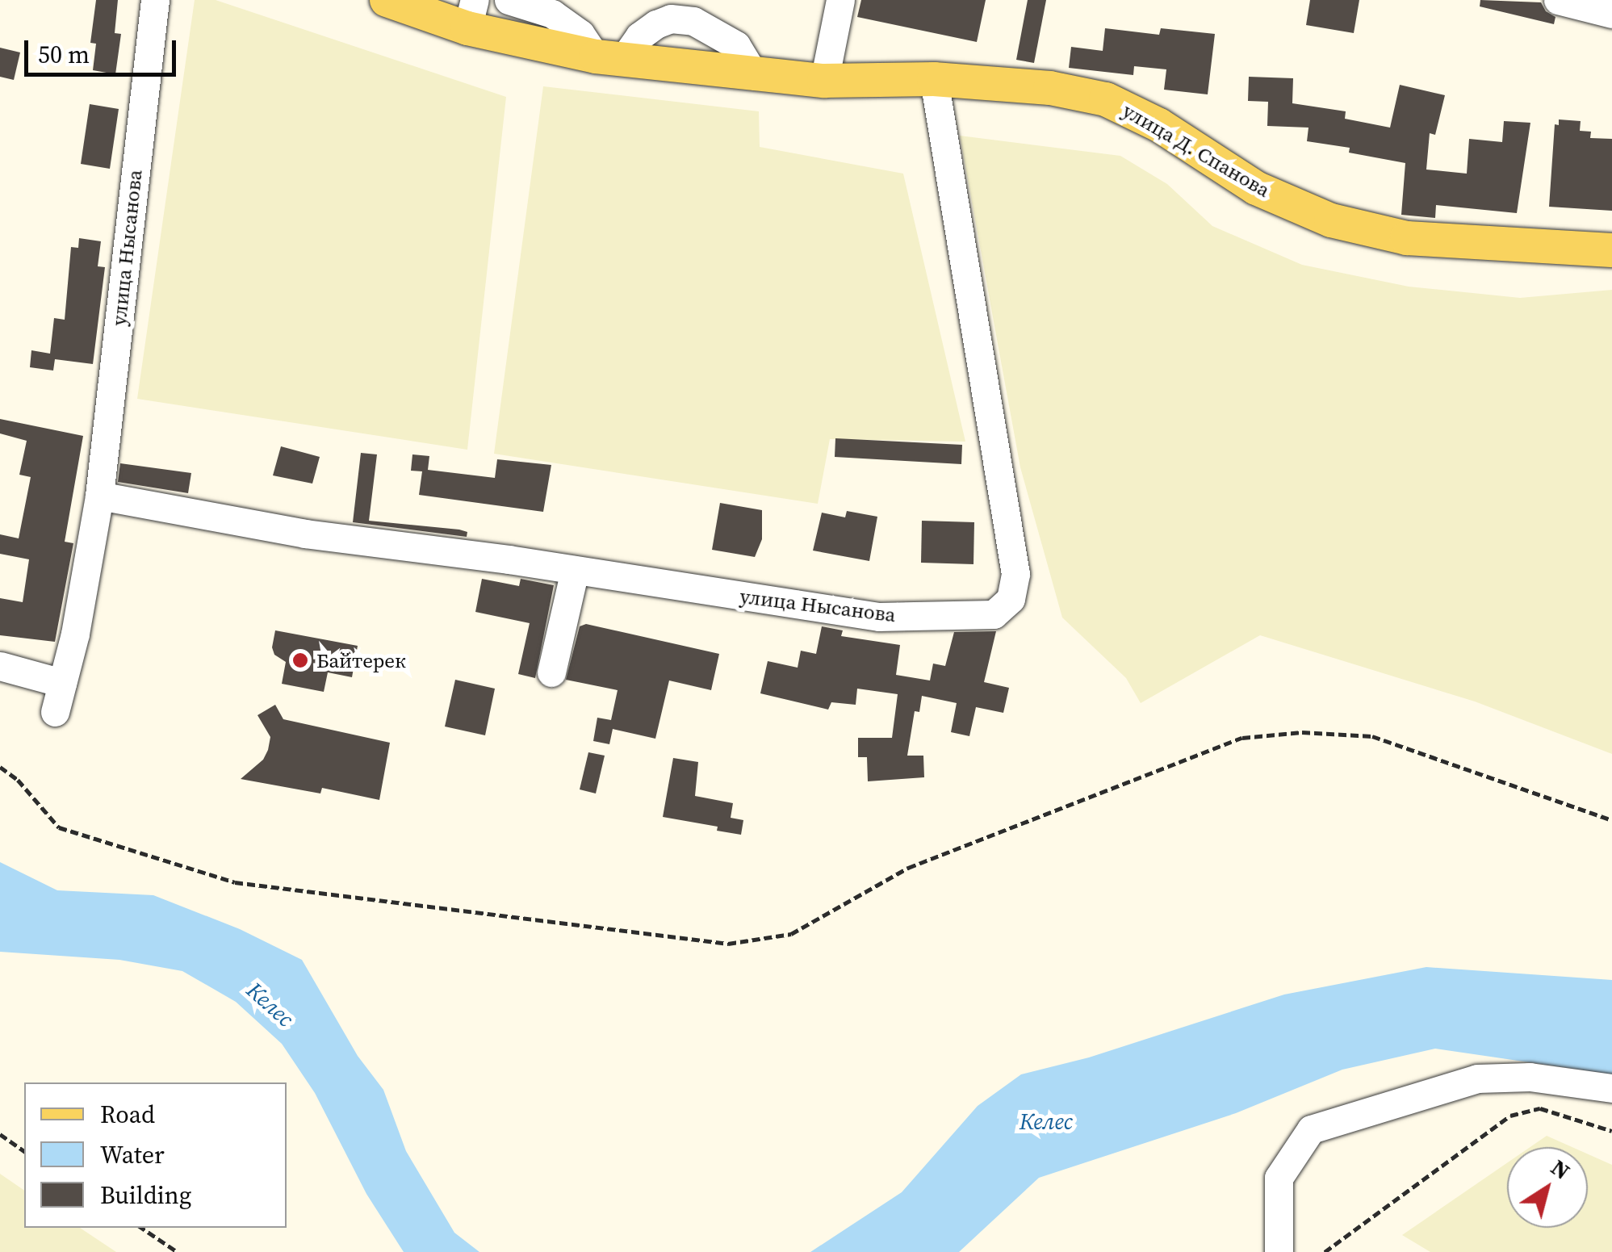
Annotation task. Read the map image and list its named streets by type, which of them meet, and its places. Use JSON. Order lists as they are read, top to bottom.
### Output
{
  "streets": {
    "main road": ["улица Д. Спанова"],
    "street": ["улица Нысанова"]
  },
  "crossings": [
    ["улица Д. Спанова", "улица Нысанова"]
  ],
  "water": ["Келес"],
  "places": ["Байтерек"],
  "legend": ["Road", "Water", "Building"],
  "scale_bar": "50 m",
  "north": "top right"
}
